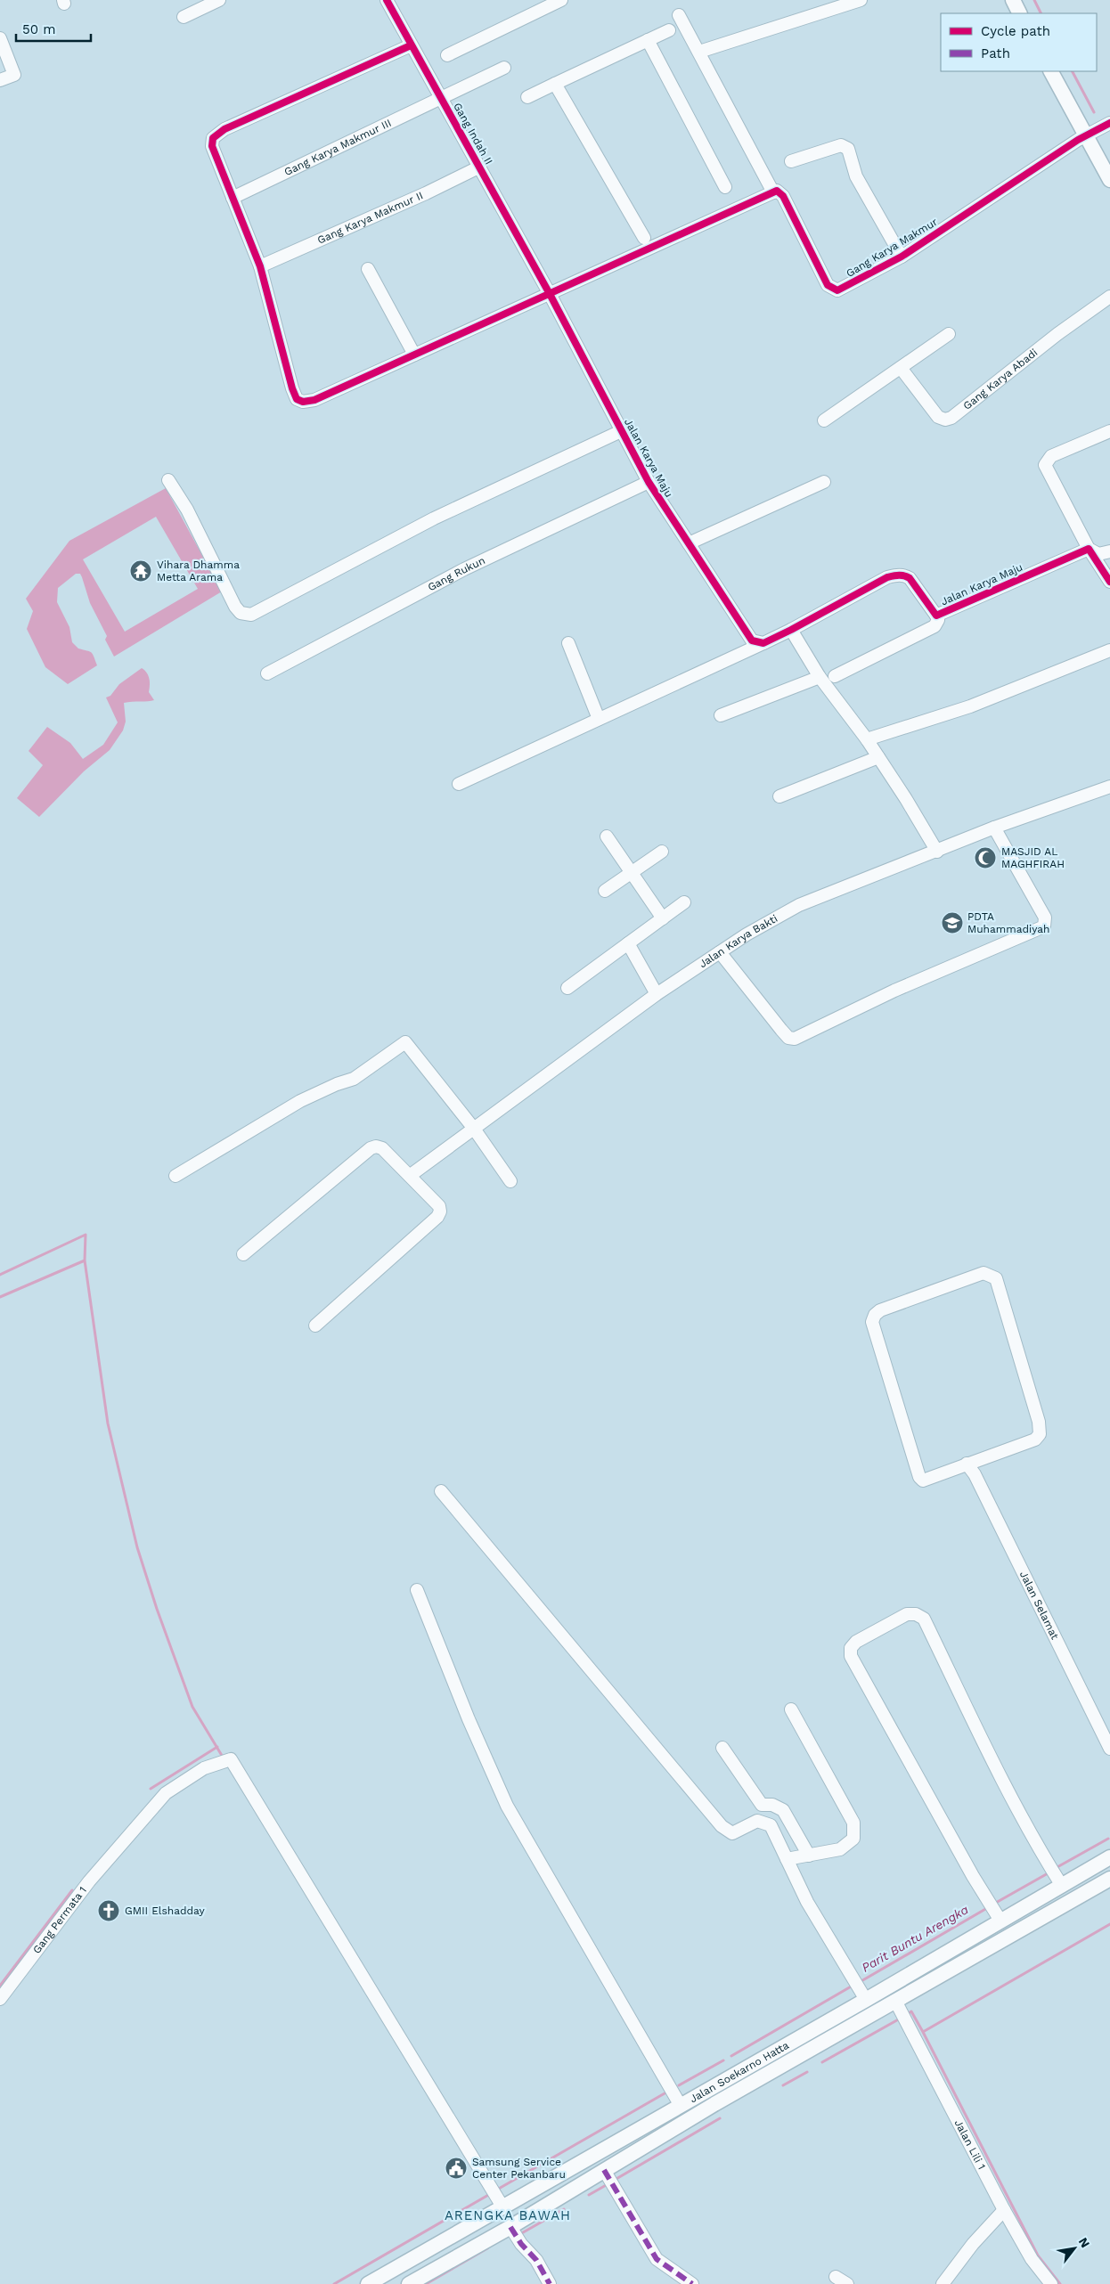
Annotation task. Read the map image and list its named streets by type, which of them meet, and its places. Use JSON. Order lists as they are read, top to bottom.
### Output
{
  "streets": {
    "main road": ["Jalan Soekarno Hatta"],
    "street": [
      "Gang Indah II",
      "Gang Karya Makmur III",
      "Gang Karya Makmur II",
      "Gang Karya Makmur",
      "Gang Karya Abadi",
      "Jalan Karya Maju",
      "Gang Rukun",
      "Jalan Karya Bakti",
      "Jalan Selamat",
      "Gang Permata 1",
      "Jalan Lili 1"
    ]
  },
  "crossings": [
    ["Gang Indah II", "Gang Karya Makmur III"],
    ["Gang Indah II", "Gang Karya Makmur II"],
    ["Gang Indah II", "Jalan Karya Maju"],
    ["Jalan Karya Maju", "Gang Rukun"],
    ["Gang Permata 1", "Jalan Soekarno Hatta"],
    ["Jalan Soekarno Hatta", "Jalan Lili 1"]
  ],
  "districts": ["ARENGKA BAWAH"],
  "water": ["Parit Buntu Arengka"],
  "places": {
    "temple": ["Vihara Dhamma Metta Arama"],
    "mosque": ["MASJID AL MAGHFIRAH"],
    "school or university": ["PDTA Muhammadiyah"],
    "church": ["GMII Elshadday"],
    "public building": ["Samsung Service Center Pekanbaru"]
  },
  "legend": ["Cycle path", "Path"],
  "scale_bar": "50 m",
  "north": "top right"
}
